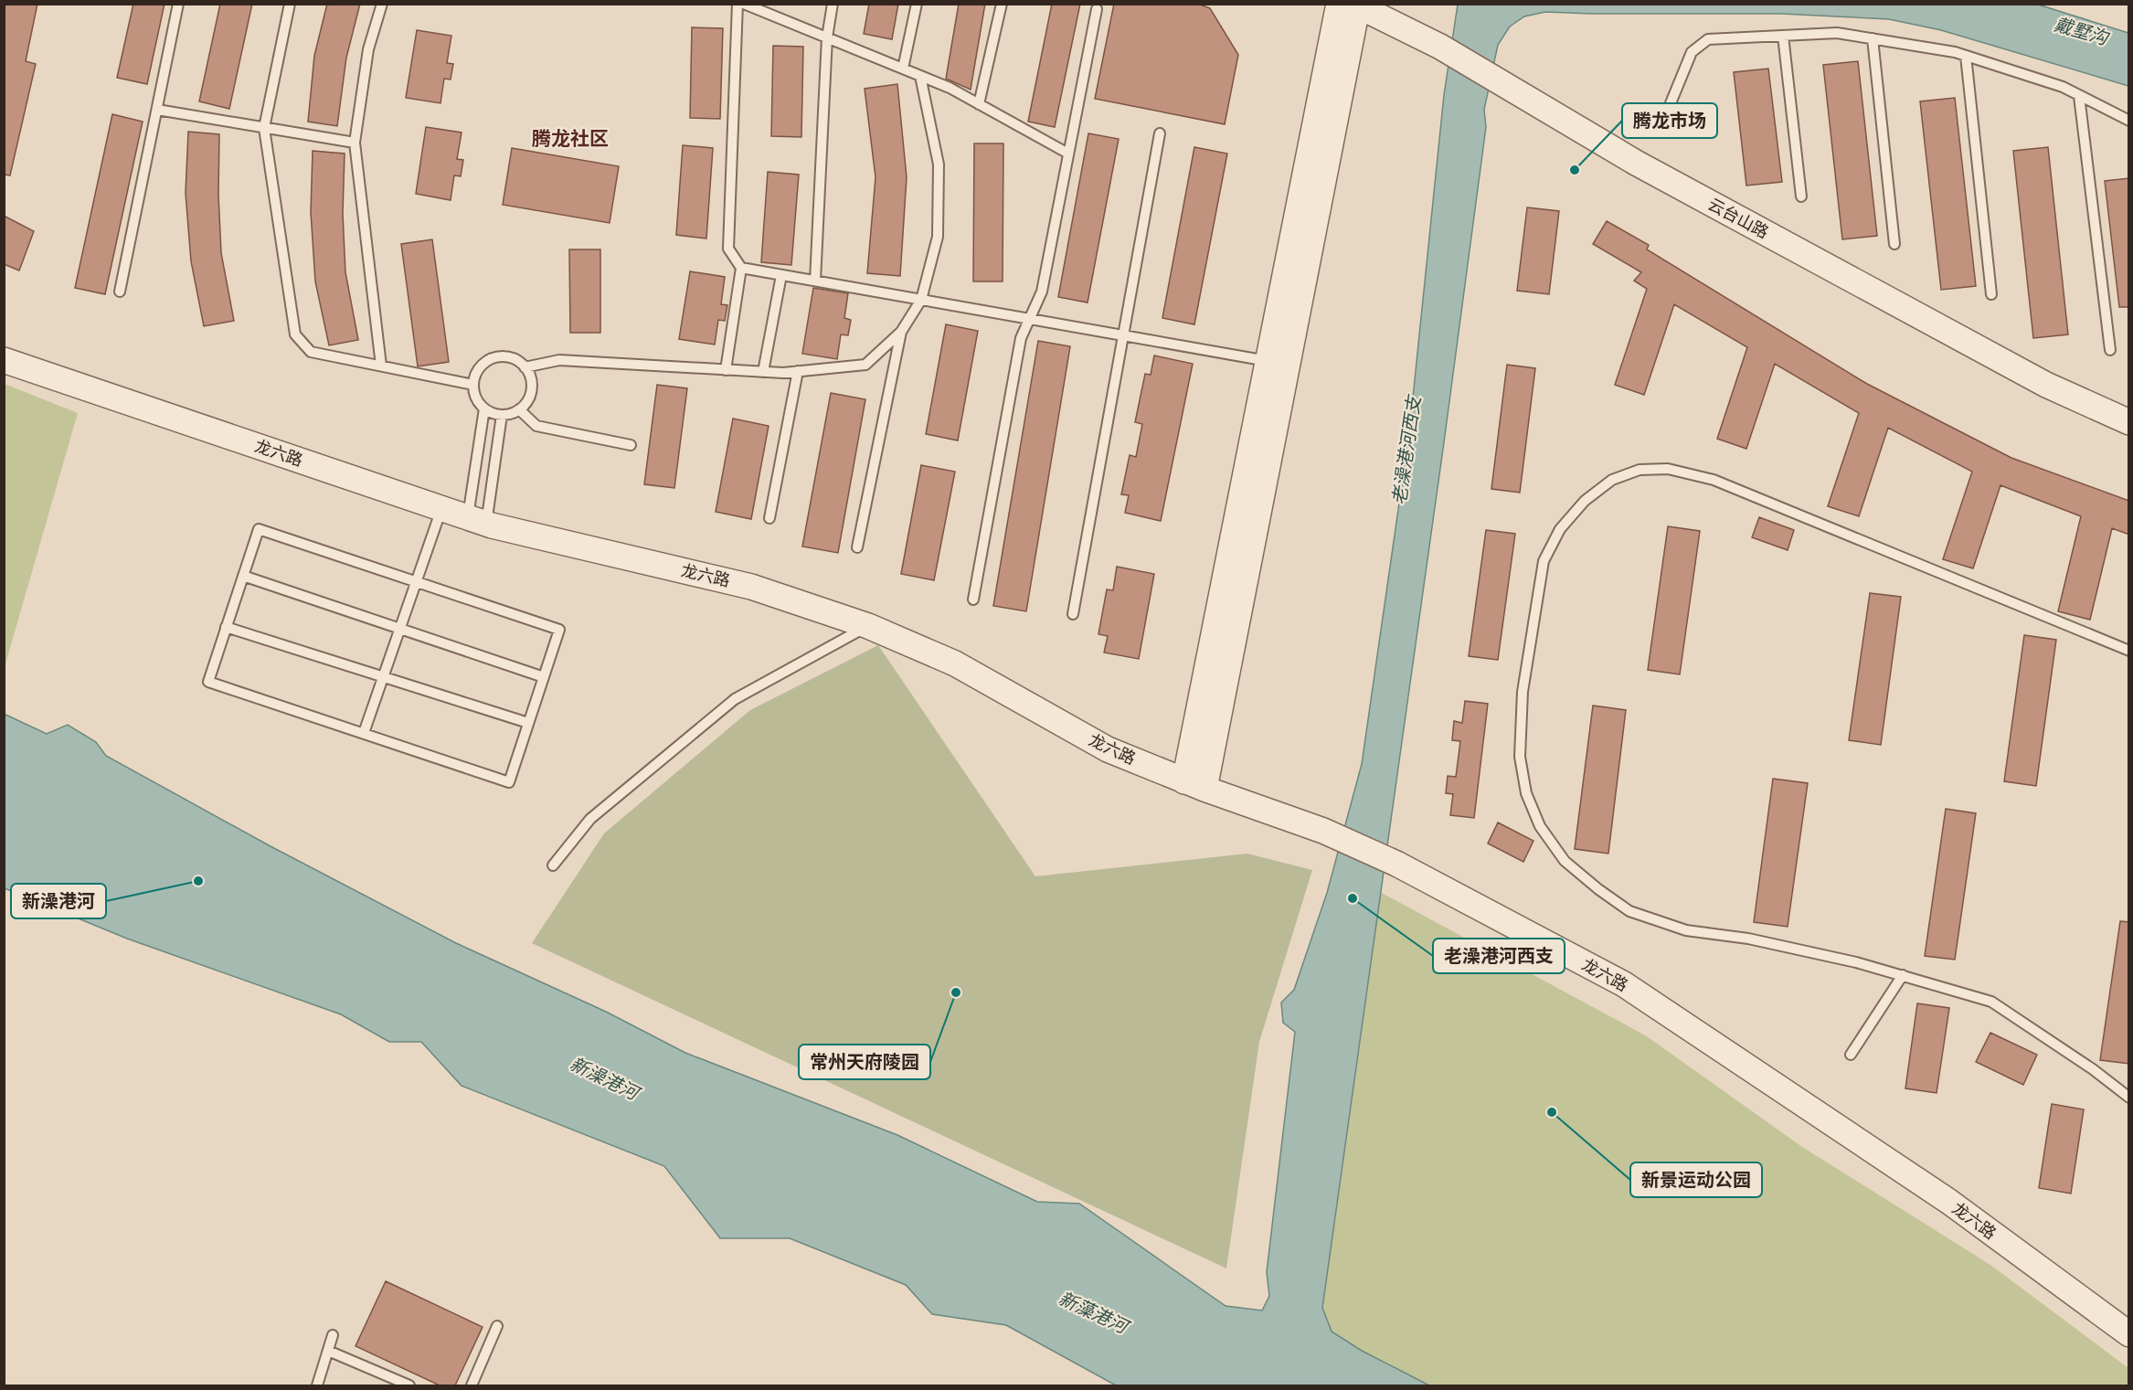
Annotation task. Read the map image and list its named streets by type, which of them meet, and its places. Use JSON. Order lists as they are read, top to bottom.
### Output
{
  "streets": {
    "street": ["云台山路", "龙六路"]
  },
  "districts": ["腾龙社区"],
  "water": [
    "戴墅沟",
    "老澡港河西支",
    "新澡港河",
    "新藻港河"
  ],
  "places": [
    "腾龙市场",
    "新澡港河",
    "老澡港河西支",
    "常州天府陵园",
    "新景运动公园"
  ]
}
